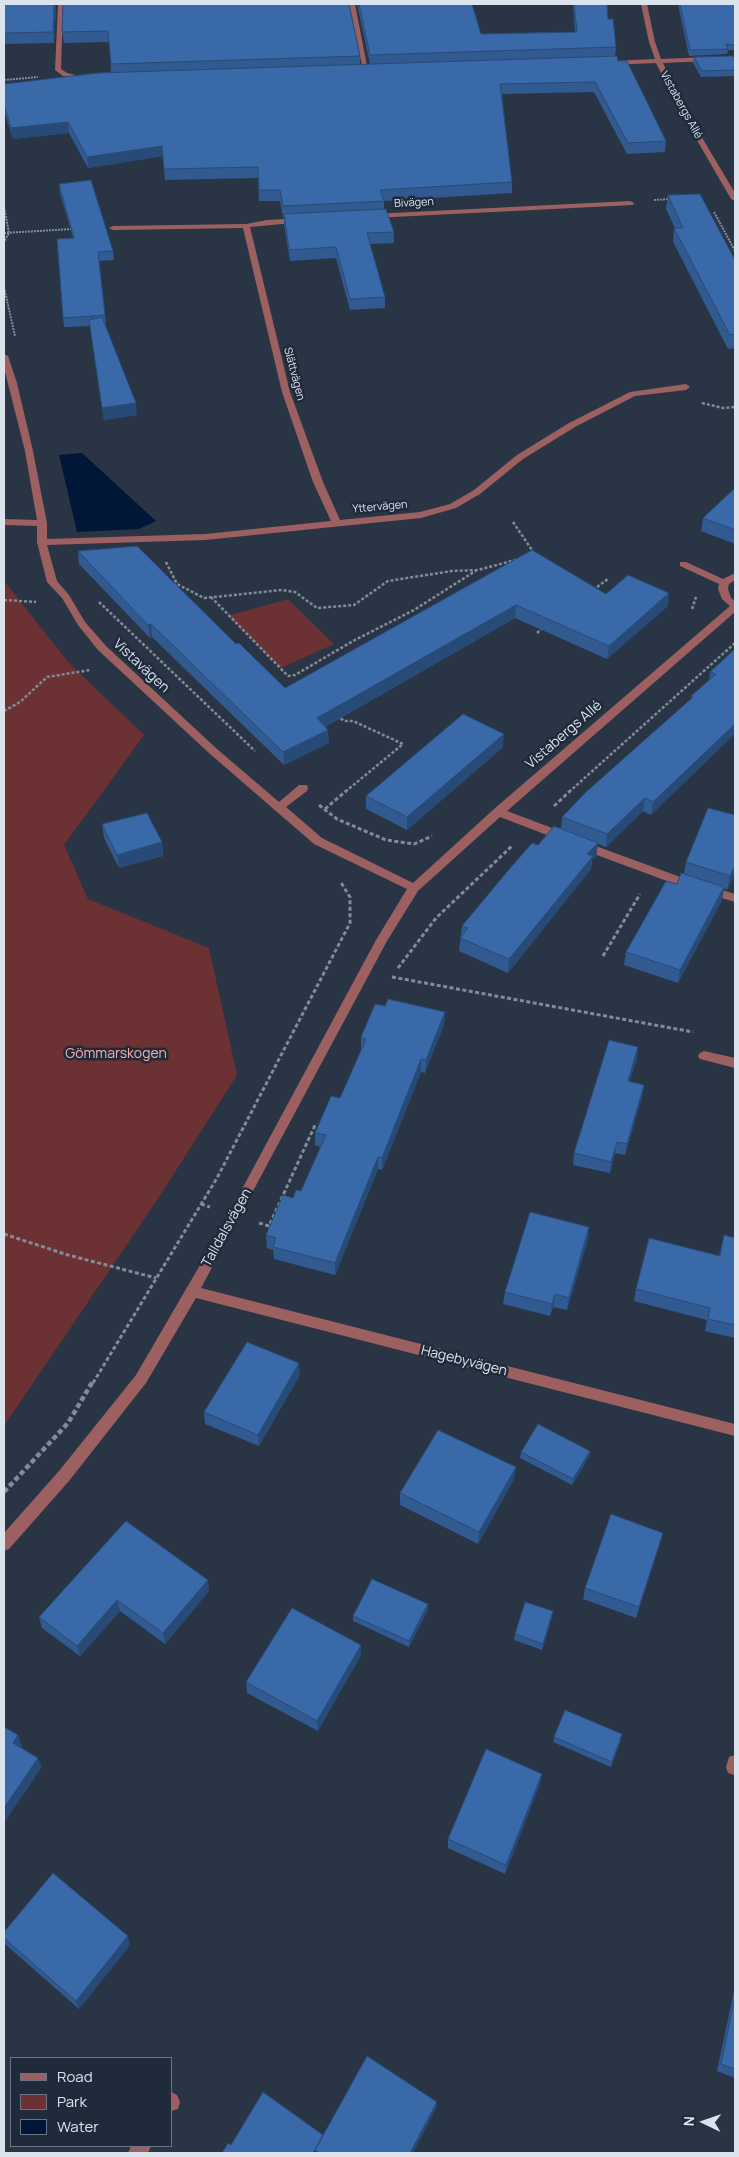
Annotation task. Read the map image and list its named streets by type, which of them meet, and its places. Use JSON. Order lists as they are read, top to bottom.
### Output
{
  "streets": {
    "street": [
      "Vistabergs Allé",
      "Bivägen",
      "Slättvägen",
      "Yttervägen",
      "Vistavägen",
      "Talldalsvägen",
      "Hagebyvägen"
    ]
  },
  "crossings": [
    ["Vistabergs Allé", "Vistavägen"],
    ["Vistabergs Allé", "Talldalsvägen"],
    ["Slättvägen", "Yttervägen"],
    ["Yttervägen", "Vistavägen"],
    ["Vistavägen", "Talldalsvägen"],
    ["Talldalsvägen", "Hagebyvägen"]
  ],
  "parks": ["Gömmarskogen"],
  "legend": ["Road", "Park", "Water"],
  "north": "left"
}
